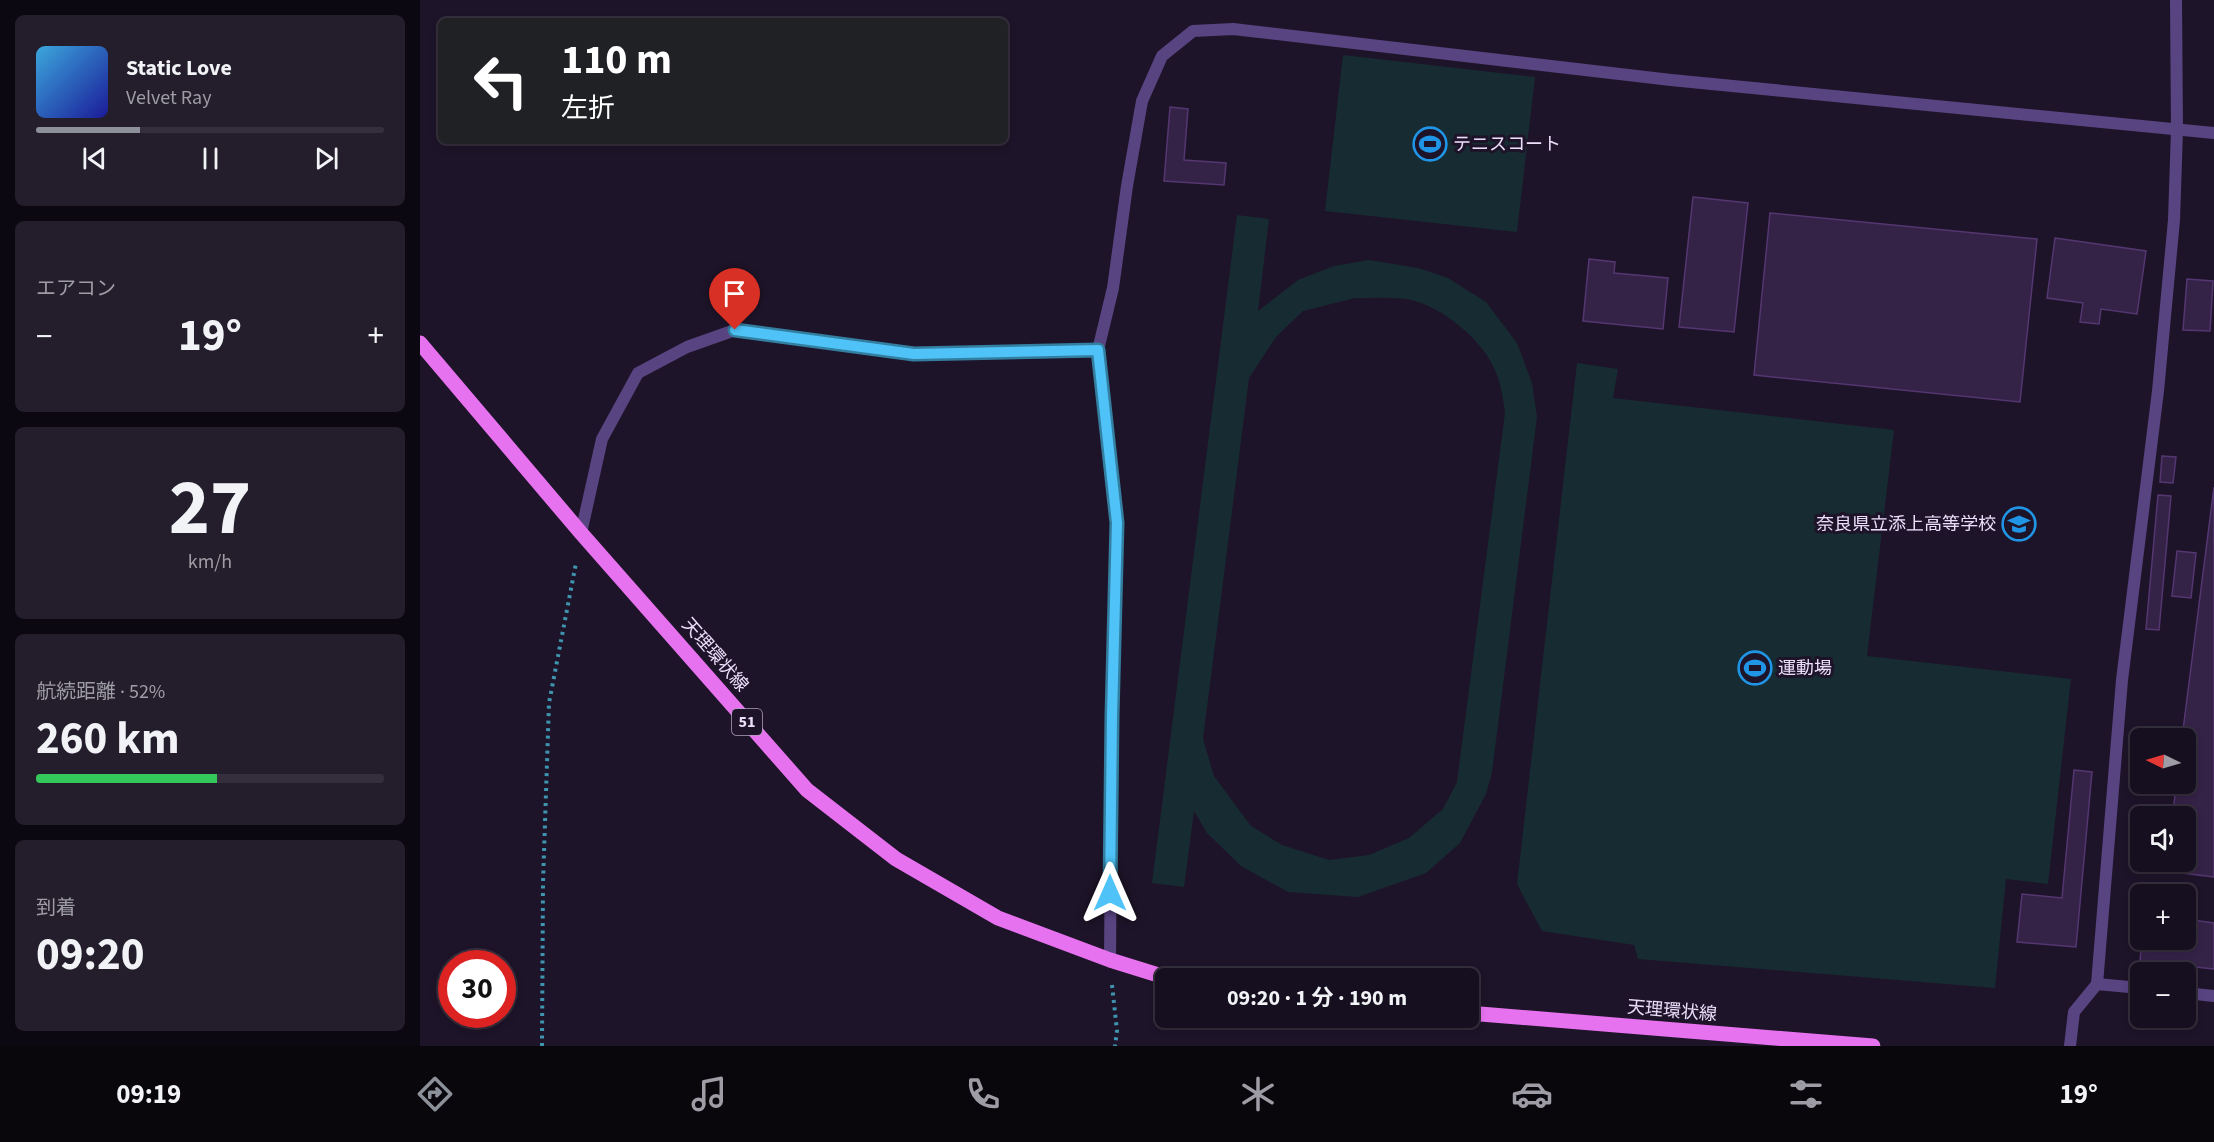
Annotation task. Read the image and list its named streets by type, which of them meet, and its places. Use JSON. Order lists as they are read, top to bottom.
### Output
{
  "streets": {
    "main road": ["天理環状線", "51"]
  },
  "places": {
    "sports": ["テニスコート", "運動場"],
    "school or university": ["奈良県立添上高等学校"]
  },
  "north": "left",
  "page": {
    "turn": ["110 m", "左折"],
    "song": ["Static Love", "Velvet Ray"],
    "tile": [
      "エアコン",
      ["27", "km/h"],
      ["航続距離 · 52%", "260 km"],
      ["到着", "09:20"]
    ],
    "heat": ["−", "19°", "+"],
    "map_buttons": ["+", "−"],
    "limit": "30",
    "trip": "09:20 · 1 分 · 190 m",
    "tabs": ["09:19", "19°"]
  }
}
